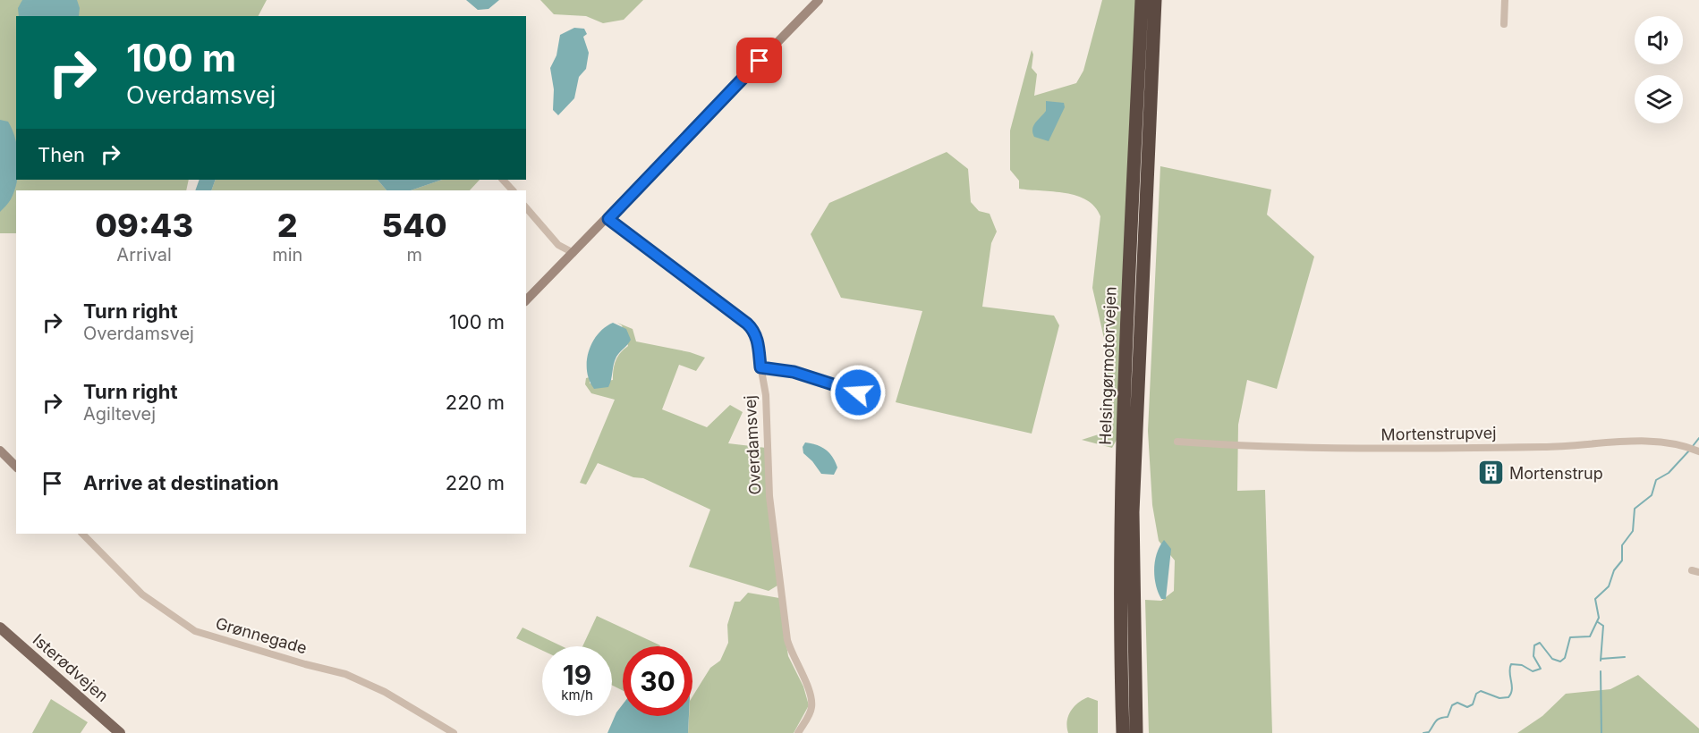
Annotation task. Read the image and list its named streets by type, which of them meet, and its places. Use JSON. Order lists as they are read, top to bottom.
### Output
{
  "streets": {
    "highway": ["Helsingørmotorvejen"],
    "main road": ["Isterødvejen"],
    "street": ["Mortenstrupvej", "Overdamsvej", "Grønnegade"]
  },
  "places": {
    "building": ["Mortenstrup"]
  },
  "page": {
    "turn": ["100 m", "Overdamsvej"],
    "then": "Then",
    "eta": [
      "09:43",
      "Arrival",
      "2",
      "min",
      "540",
      "m"
    ],
    "list": [
      {
        "name": "Turn right",
        "note": "Overdamsvej",
        "value": "100 m"
      },
      {
        "name": "Turn right",
        "note": "Agiltevej",
        "value": "220 m"
      },
      {
        "name": "Arrive at destination",
        "value": "220 m"
      }
    ],
    "speed": "19 km/h",
    "limit": "30"
  }
}
